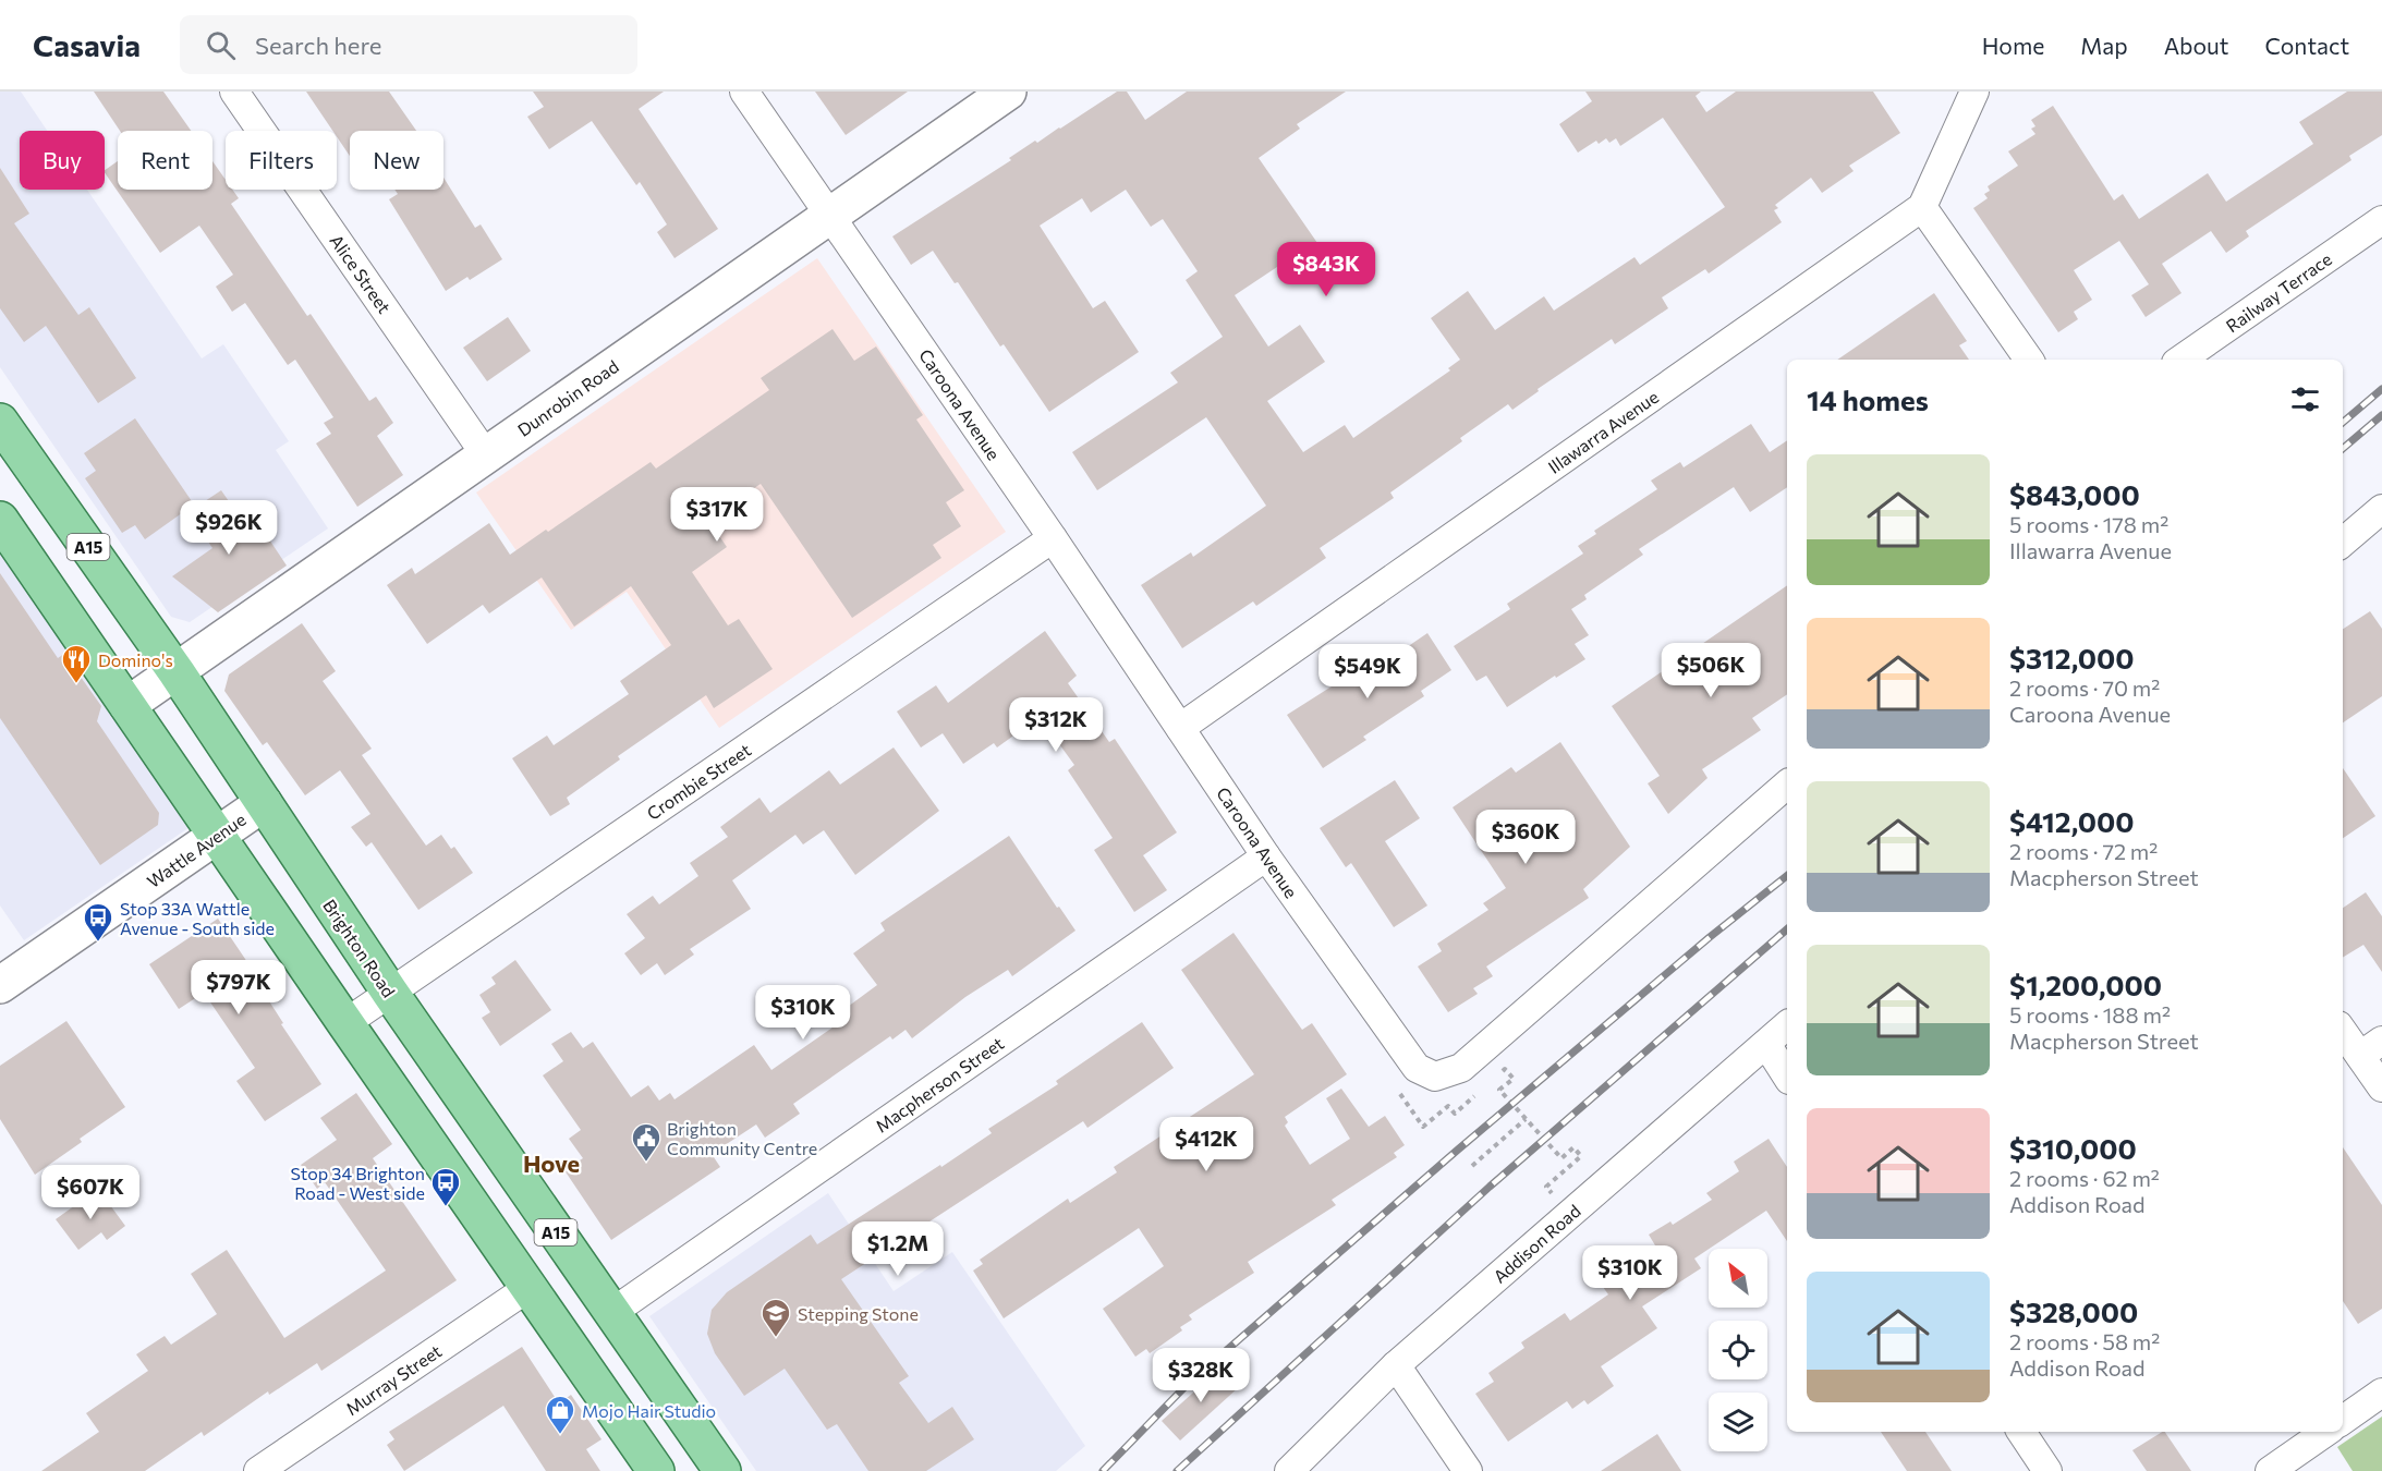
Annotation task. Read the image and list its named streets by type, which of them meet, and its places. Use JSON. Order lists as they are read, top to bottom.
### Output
{
  "streets": {
    "main road": ["A15", "Brighton Road"],
    "street": [
      "Alice Street",
      "Railway Terrace",
      "Dunrobin Road",
      "Caroona Avenue",
      "Illawarra Avenue",
      "Crombie Street",
      "Wattle Avenue",
      "Macpherson Street",
      "Addison Road",
      "Murray Street"
    ]
  },
  "crossings": [
    ["Alice Street", "Dunrobin Road"],
    ["Dunrobin Road", "Caroona Avenue"],
    ["Dunrobin Road", "Brighton Road"],
    ["Caroona Avenue", "Illawarra Avenue"],
    ["Caroona Avenue", "Crombie Street"],
    ["Caroona Avenue", "Macpherson Street"],
    ["Crombie Street", "Brighton Road"],
    ["Wattle Avenue", "Brighton Road"],
    ["Brighton Road", "Macpherson Street"]
  ],
  "districts": ["Hove"],
  "places": {
    "restaurant": ["Domino's"],
    "bus stop": ["Stop 33A Wattle Avenue - South side", "Stop 34 Brighton Road - West side"],
    "public building": ["Brighton Community Centre"],
    "school or university": ["Stepping Stone"],
    "shop": ["Mojo Hair Studio"]
  },
  "north": "top left",
  "page": {
    "header": "Casavia",
    "search": "Search here",
    "nav": [
      "Home",
      "Map",
      "About",
      "Contact"
    ],
    "chip": [
      "Buy",
      "Rent",
      "Filters",
      "New"
    ],
    "price": [
      "$843K",
      "$317K",
      "$926K",
      "$506K",
      "$549K",
      "$312K",
      "$360K",
      "$797K",
      "$310K",
      "$412K",
      "$607K",
      "$1.2M",
      "$310K",
      "$328K"
    ],
    "heading": "14 homes",
    "list": [
      {
        "name": "$843,000",
        "note": "5 rooms · 178 m² · Illawarra Avenue"
      },
      {
        "name": "$312,000",
        "note": "2 rooms · 70 m² · Caroona Avenue"
      },
      {
        "name": "$412,000",
        "note": "2 rooms · 72 m² · Macpherson Street"
      },
      {
        "name": "$1,200,000",
        "note": "5 rooms · 188 m² · Macpherson Street"
      },
      {
        "name": "$310,000",
        "note": "2 rooms · 62 m² · Addison Road"
      },
      {
        "name": "$328,000",
        "note": "2 rooms · 58 m² · Addison Road"
      }
    ]
  }
}
